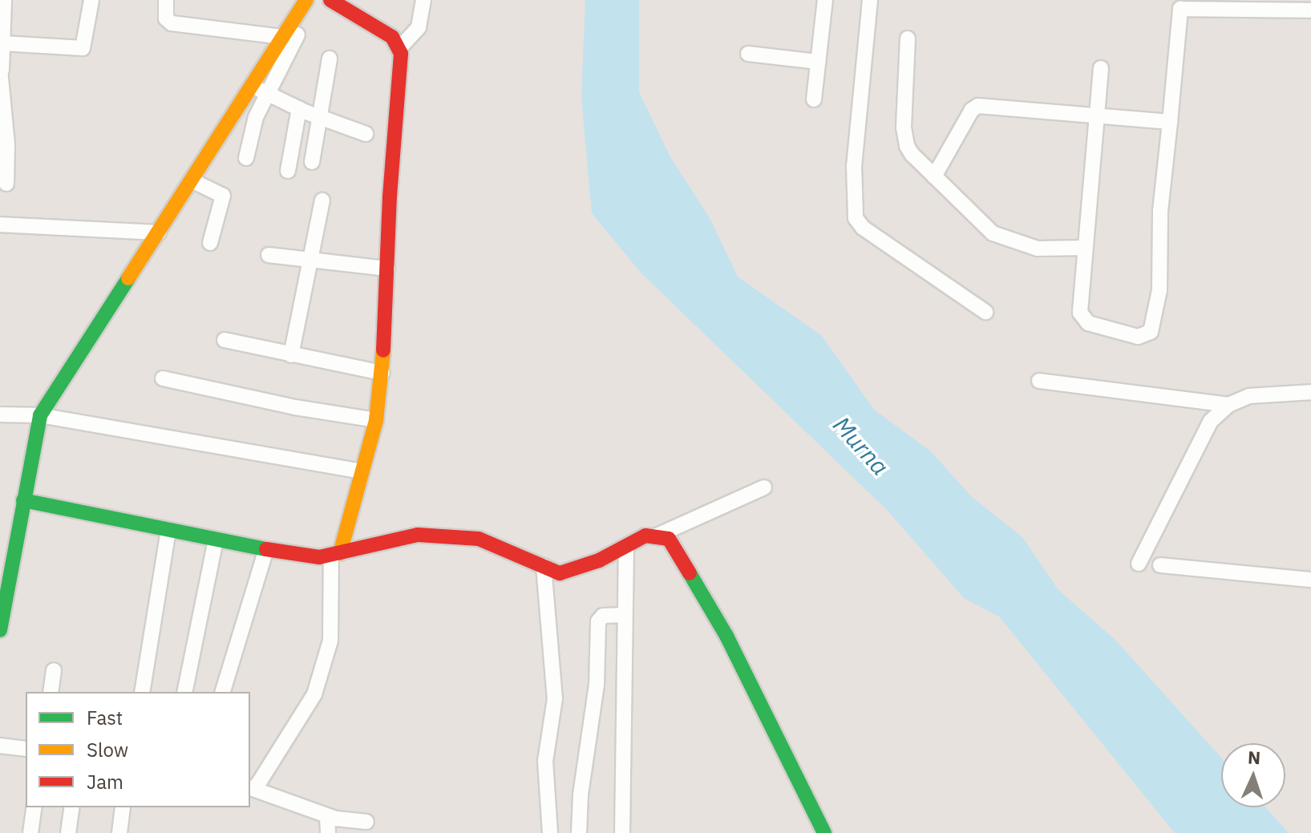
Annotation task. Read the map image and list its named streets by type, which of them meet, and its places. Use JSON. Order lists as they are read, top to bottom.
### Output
{
  "water": ["Murna"],
  "legend": ["Fast", "Slow", "Jam"],
  "north": "top"
}
